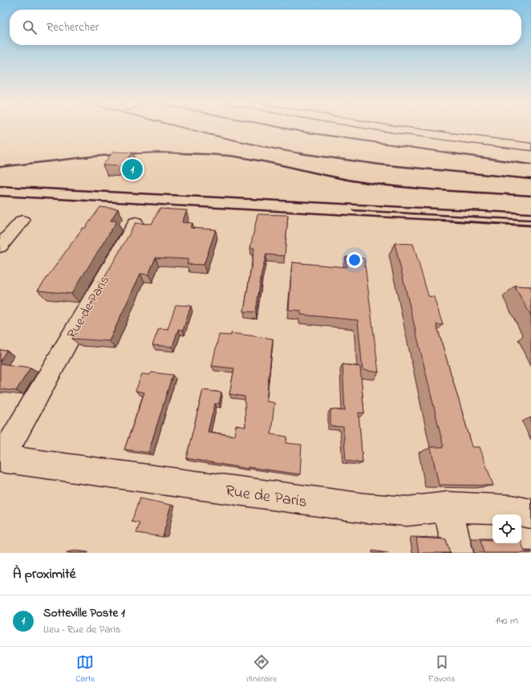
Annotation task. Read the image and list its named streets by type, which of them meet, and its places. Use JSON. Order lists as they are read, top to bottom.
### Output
{
  "streets": {
    "main road": ["Rue de Paris"]
  },
  "page": {
    "search": "Rechercher",
    "pins": "1",
    "heading": "À proximité",
    "list": [
      {
        "mark": "1",
        "name": "Sotteville Poste 1",
        "note": "Lieu · Rue de Paris",
        "value": "140 m"
      }
    ],
    "nav": ["Carte", "Itinéraire", "Favoris"]
  }
}
